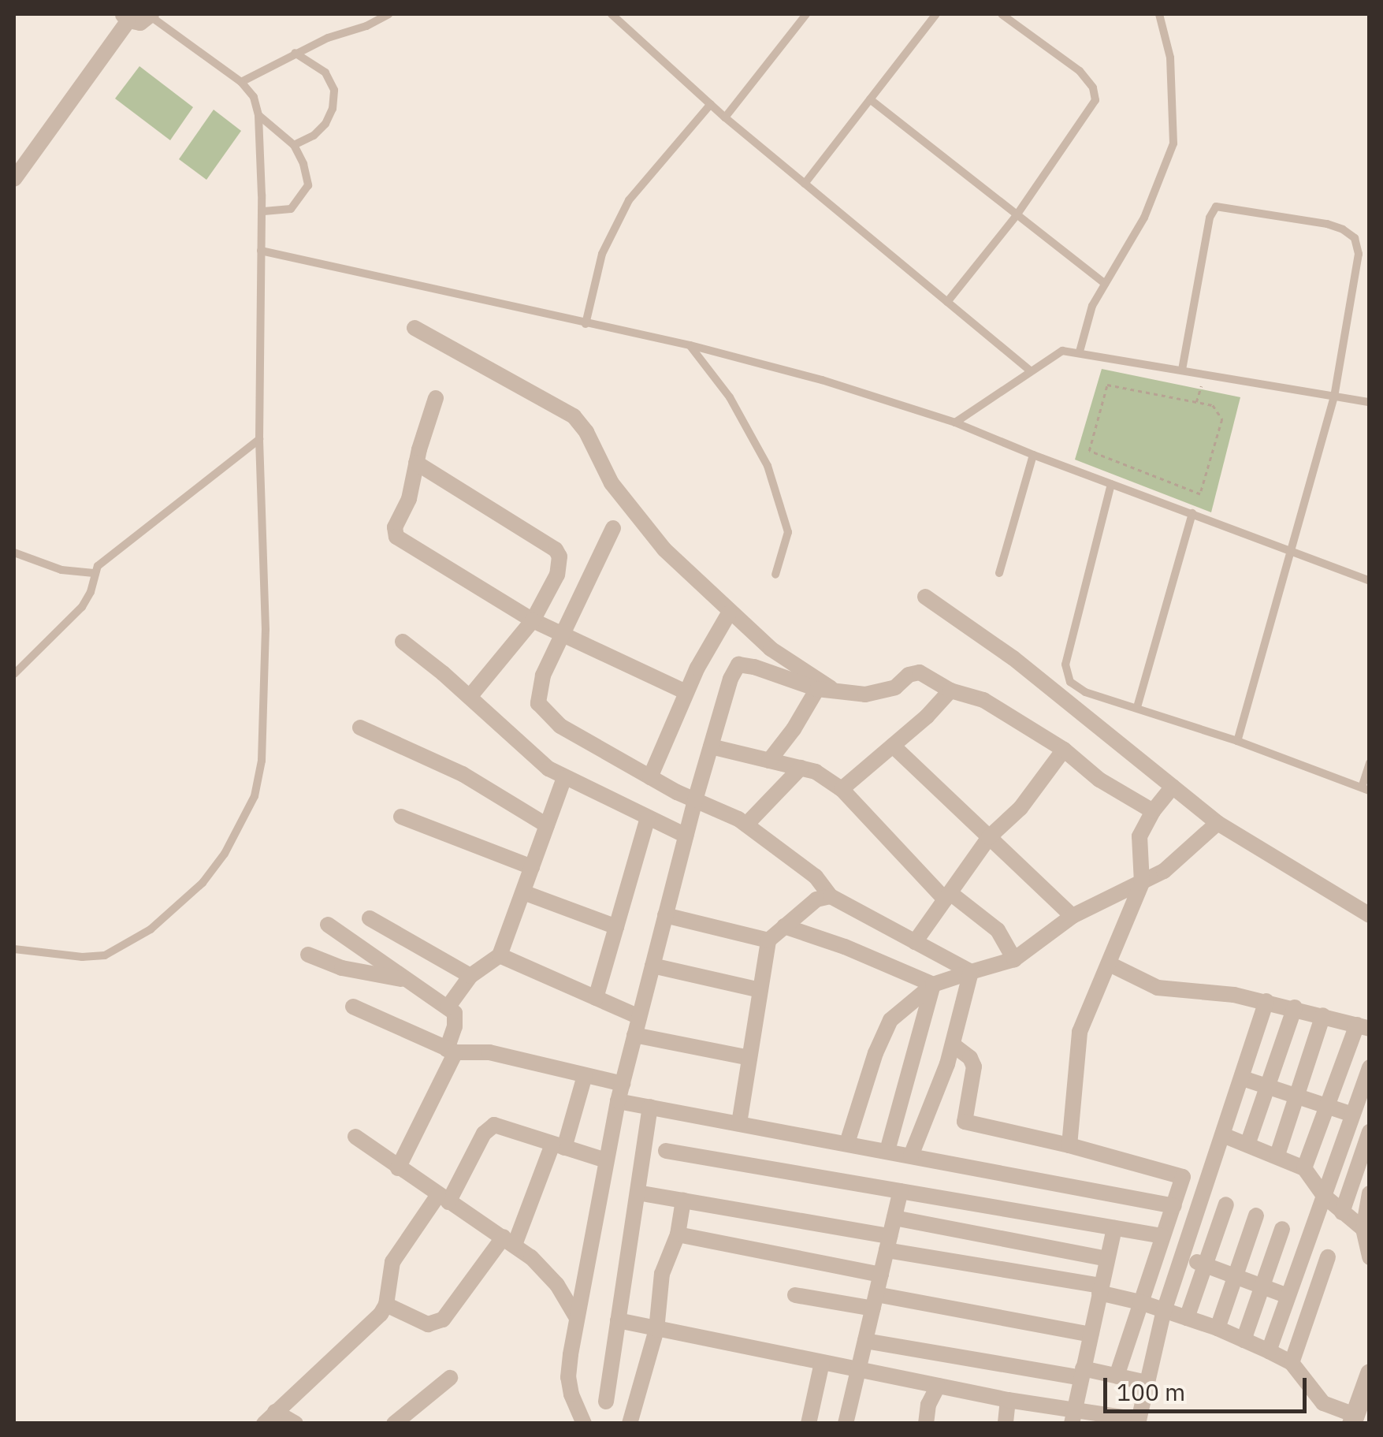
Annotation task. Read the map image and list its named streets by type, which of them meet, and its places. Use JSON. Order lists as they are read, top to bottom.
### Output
{
  "scale_bar": "100 m"
}
